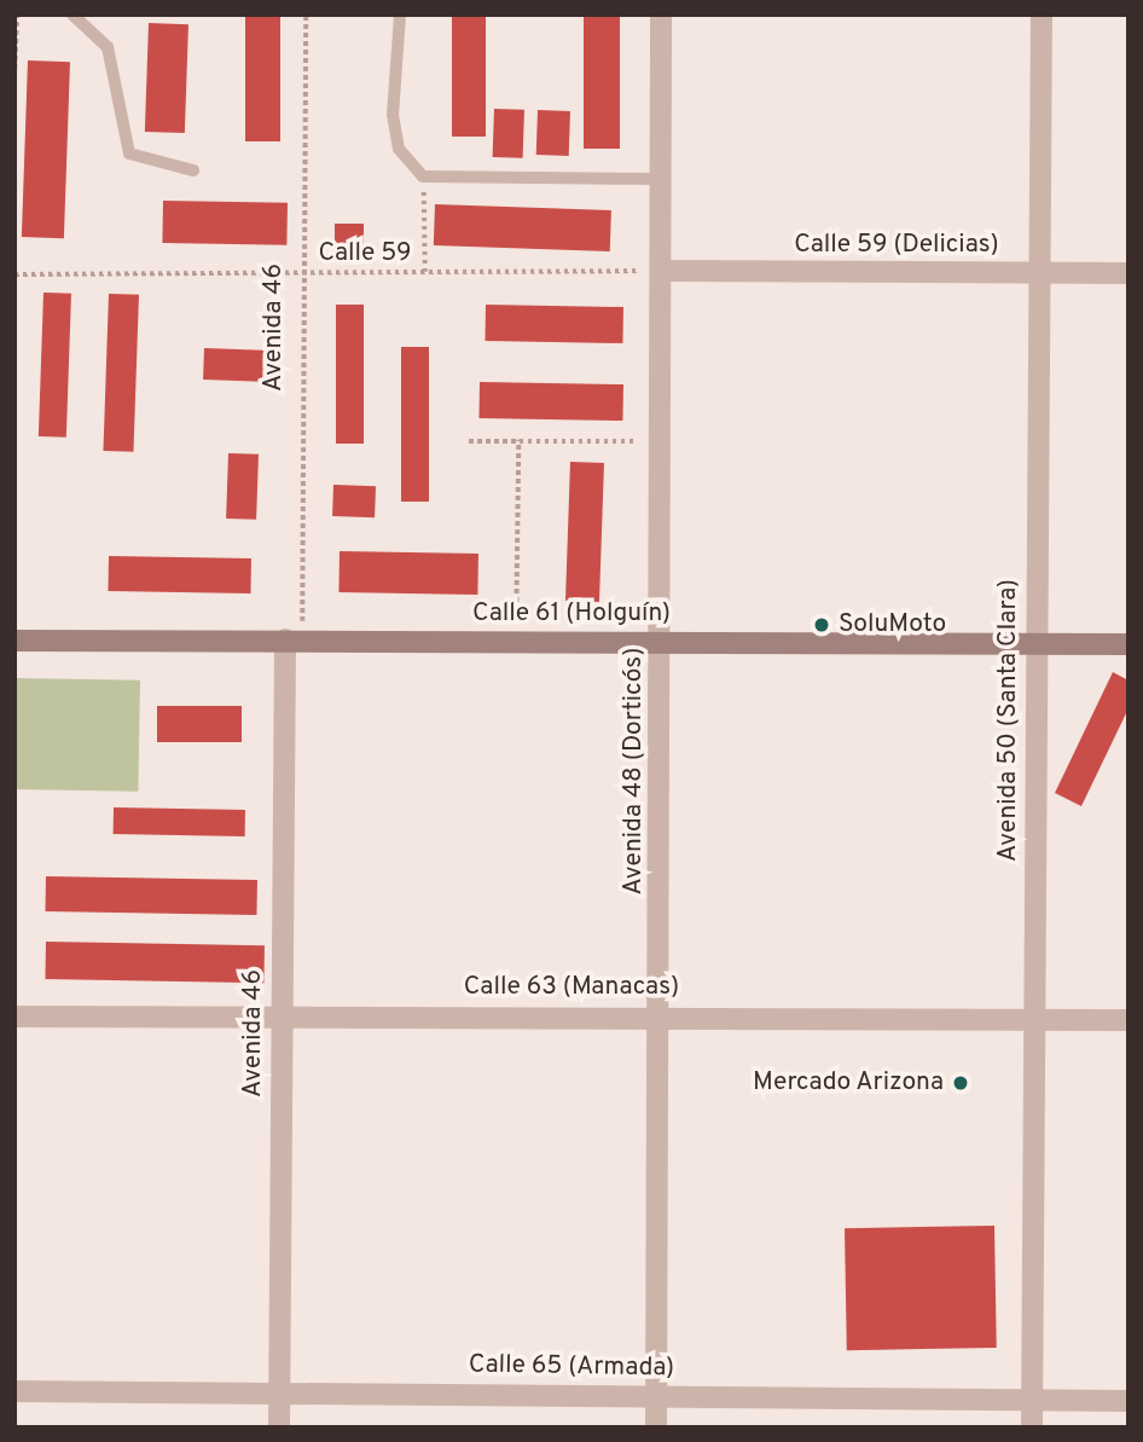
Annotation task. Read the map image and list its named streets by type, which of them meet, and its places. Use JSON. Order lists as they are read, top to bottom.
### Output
{
  "streets": {
    "street": [
      "Calle 59 (Delicias)",
      "Avenida 46",
      "Calle 61 (Holguín)",
      "Avenida 50 (Santa Clara)",
      "Avenida 48 (Dorticós)",
      "Calle 63 (Manacas)",
      "Calle 65 (Armada)"
    ],
    "path": ["Calle 59"]
  },
  "crossings": [
    ["Calle 59 (Delicias)", "Calle 59"],
    ["Calle 59 (Delicias)", "Avenida 50 (Santa Clara)"],
    ["Calle 59 (Delicias)", "Avenida 48 (Dorticós)"],
    ["Calle 59", "Avenida 46"],
    ["Calle 59", "Avenida 48 (Dorticós)"],
    ["Avenida 46", "Calle 61 (Holguín)"],
    ["Avenida 46", "Calle 63 (Manacas)"],
    ["Avenida 46", "Calle 65 (Armada)"],
    ["Calle 61 (Holguín)", "Avenida 50 (Santa Clara)"],
    ["Calle 61 (Holguín)", "Avenida 48 (Dorticós)"],
    ["Avenida 50 (Santa Clara)", "Calle 63 (Manacas)"],
    ["Avenida 50 (Santa Clara)", "Calle 65 (Armada)"],
    ["Avenida 48 (Dorticós)", "Calle 63 (Manacas)"],
    ["Avenida 48 (Dorticós)", "Calle 65 (Armada)"]
  ],
  "places": ["SoluMoto", "Mercado Arizona"]
}
